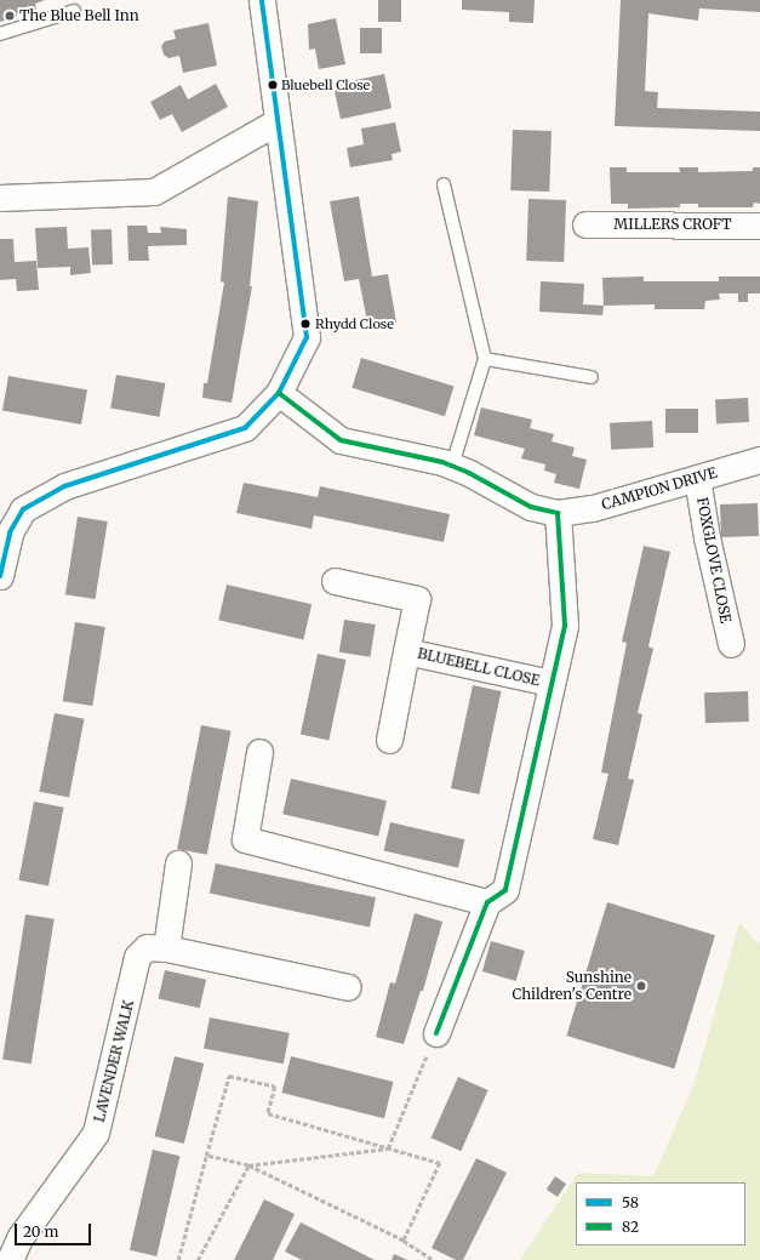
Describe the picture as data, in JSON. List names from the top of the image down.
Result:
{
  "streets": {
    "street": [
      "MILLERS CROFT",
      "CAMPION DRIVE",
      "FOXGLOVE CLOSE",
      "BLUEBELL CLOSE",
      "LAVENDER WALK"
    ]
  },
  "crossings": [
    ["CAMPION DRIVE", "FOXGLOVE CLOSE"],
    ["CAMPION DRIVE", "BLUEBELL CLOSE"]
  ],
  "places": [
    "The Blue Bell Inn",
    "Bluebell Close",
    "Rhydd Close",
    "Sunshine Children's Centre"
  ],
  "lines": ["transit line 58", "transit line 82"],
  "legend": ["58", "82"],
  "scale_bar": "20 m"
}
